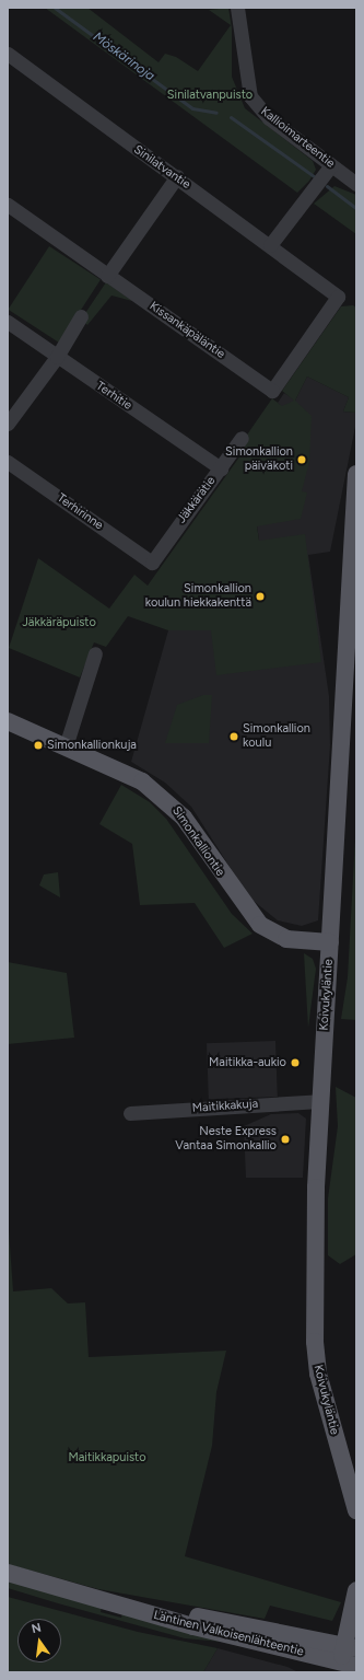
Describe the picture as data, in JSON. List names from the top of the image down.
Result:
{
  "streets": {
    "main road": ["Simonkalliontie", "Koivukyläntie", "Läntinen Valkoisenlähteentie"],
    "street": [
      "Kallioimarteentie",
      "Sinilatvantie",
      "Kissankäpäläntie",
      "Terhitie",
      "Jäkkärätie",
      "Terhirinne",
      "Maitikkakuja"
    ]
  },
  "crossings": [
    ["Sinilatvantie", "Kissankäpäläntie"],
    ["Terhitie", "Jäkkärätie"],
    ["Jäkkärätie", "Terhirinne"],
    ["Simonkalliontie", "Koivukyläntie"],
    ["Koivukyläntie", "Maitikkakuja"]
  ],
  "water": ["Möskärinoja"],
  "parks": ["Sinilatvanpuisto", "Jäkkäräpuisto", "Maitikkapuisto"],
  "places": [
    "Simonkallion päiväkoti",
    "Simonkallion koulun hiekkakenttä",
    "Simonkallion koulu",
    "Simonkallionkuja",
    "Maitikka-aukio",
    "Neste Express Vantaa Simonkallio"
  ],
  "north": "top"
}
